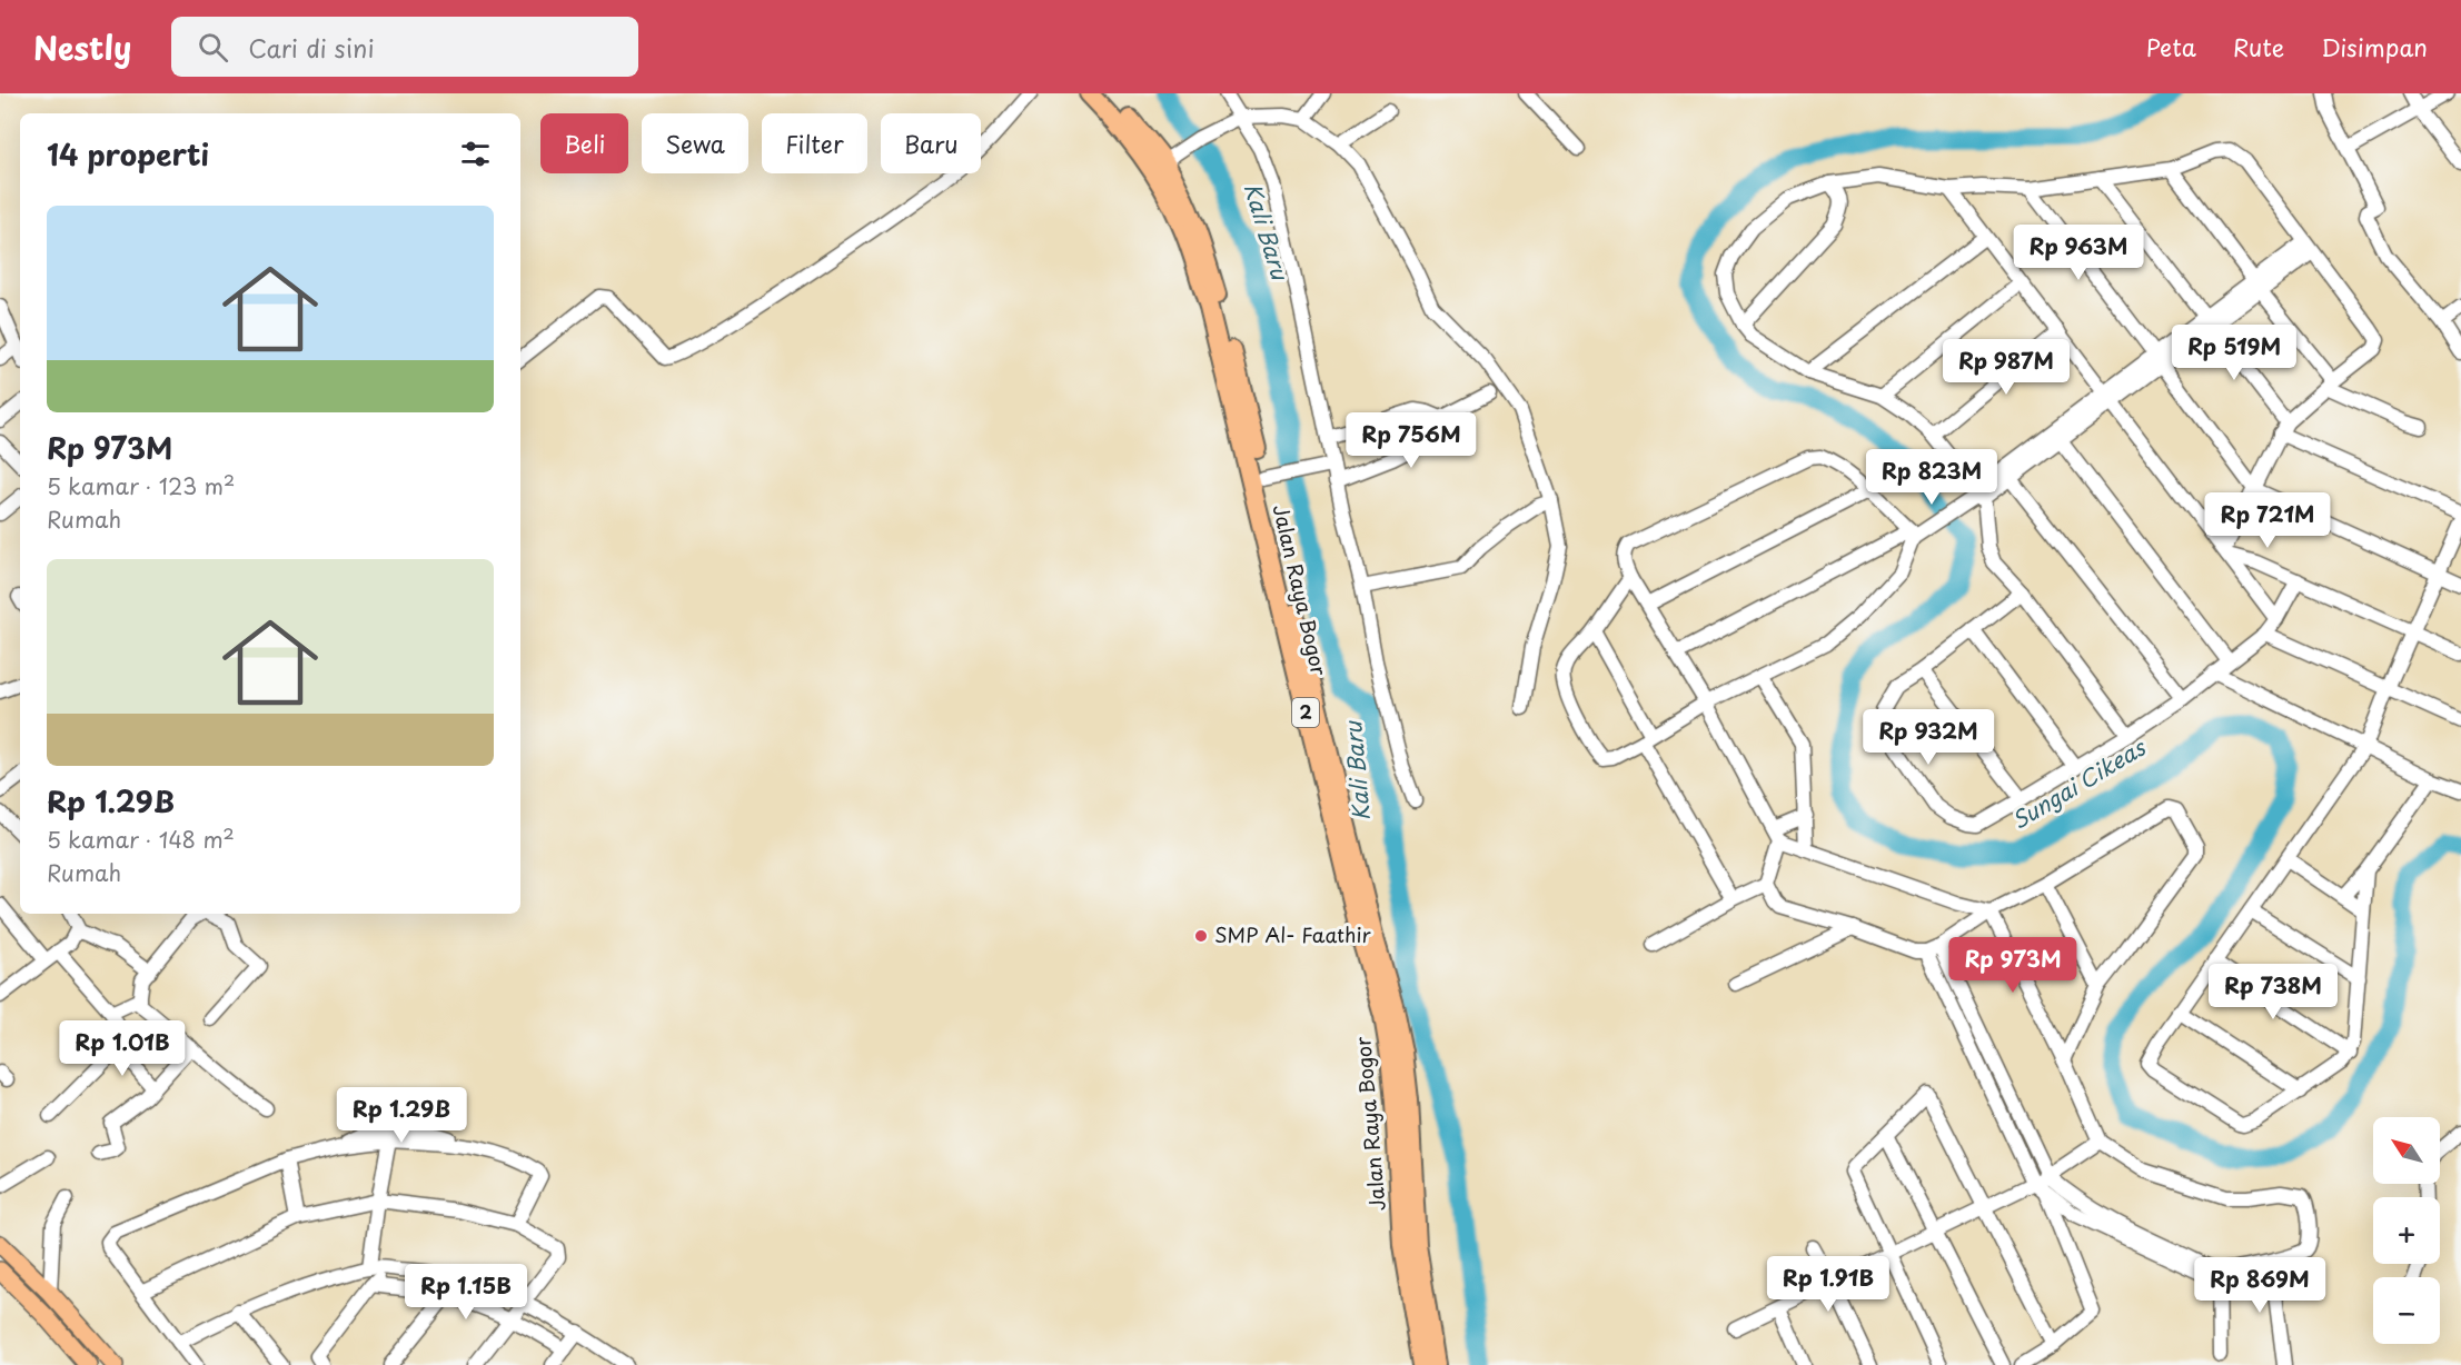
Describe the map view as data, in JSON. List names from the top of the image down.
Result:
{
  "streets": {
    "highway": ["Jalan Raya Bogor", "2"]
  },
  "water": ["Kali Baru", "Sungai Cikeas"],
  "places": ["SMP Al- Faathir"],
  "north": "top left",
  "page": {
    "header": "Nestly",
    "search": "Cari di sini",
    "nav": ["Peta", "Rute", "Disimpan"],
    "chip": [
      "Beli",
      "Sewa",
      "Filter",
      "Baru"
    ],
    "heading": "14 properti",
    "list": [
      {
        "name": "Rp 973M",
        "note": "5 kamar · 123 m² · Rumah"
      },
      {
        "name": "Rp 1.29B",
        "note": "5 kamar · 148 m² · Rumah"
      }
    ],
    "price": [
      "Rp 963M",
      "Rp 519M",
      "Rp 987M",
      "Rp 756M",
      "Rp 823M",
      "Rp 721M",
      "Rp 932M",
      "Rp 973M",
      "Rp 738M",
      "Rp 1.01B",
      "Rp 1.29B",
      "Rp 1.91B",
      "Rp 869M",
      "Rp 1.15B"
    ],
    "map_buttons": ["+", "−"]
  }
}
